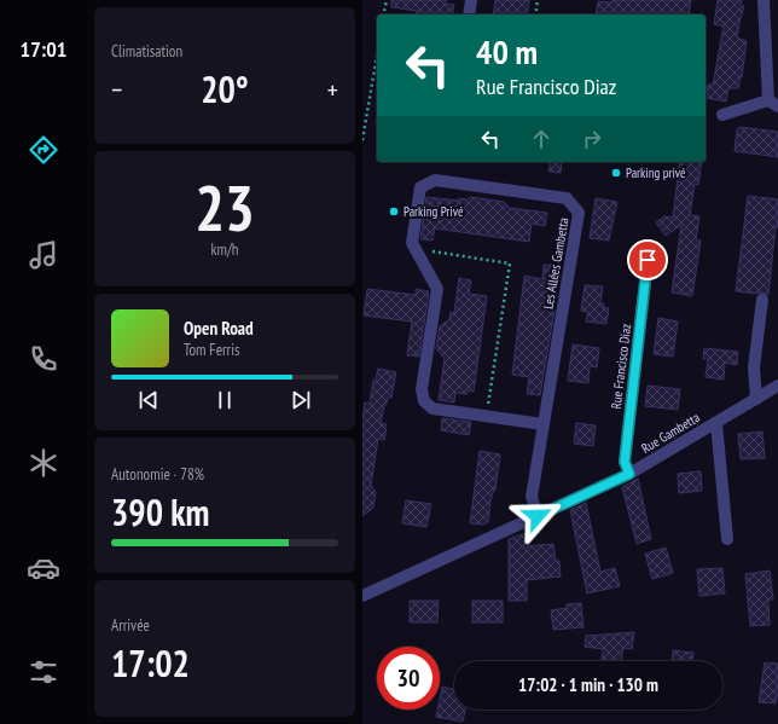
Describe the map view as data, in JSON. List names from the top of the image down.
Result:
{
  "streets": {
    "street": ["Les Allées Gambetta", "Rue Francisco Diaz", "Rue Gambetta"]
  },
  "crossings": [
    ["Les Allées Gambetta", "Rue Gambetta"],
    ["Rue Francisco Diaz", "Rue Gambetta"]
  ],
  "places": ["Parking privé", "Parking Privé"],
  "page": {
    "tabs": "17:01",
    "tile": [
      "Climatisation",
      ["23", "km/h"],
      ["Autonomie · 78%", "390 km"],
      ["Arrivée", "17:02"]
    ],
    "turn": ["40 m", "Rue Francisco Diaz"],
    "heat": ["−", "20°", "+"],
    "song": ["Open Road", "Tom Ferris"],
    "limit": "30",
    "trip": "17:02 · 1 min · 130 m"
  }
}
